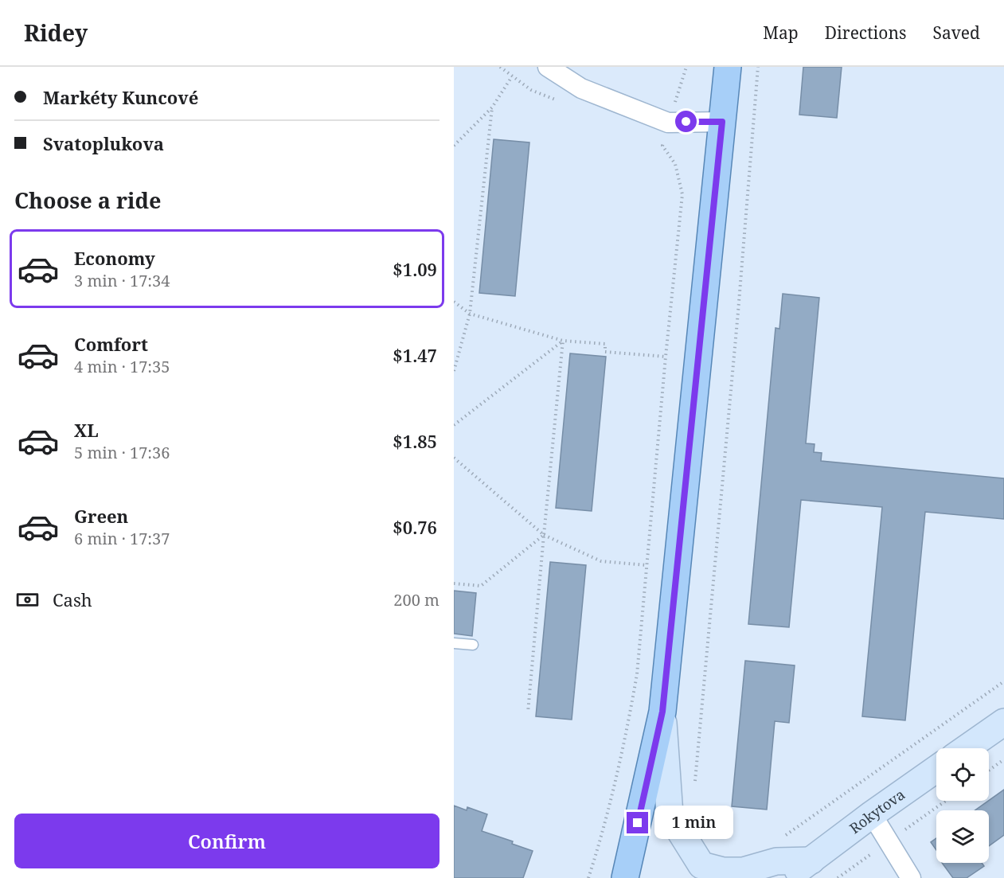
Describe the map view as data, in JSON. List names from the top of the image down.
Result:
{
  "streets": {
    "main road": ["Rokytova"]
  },
  "page": {
    "header": "Ridey",
    "nav": ["Map", "Directions", "Saved"],
    "banner": ["Markéty Kuncové", "Svatoplukova"],
    "heading": "Choose a ride",
    "list": [
      {
        "name": "Economy",
        "note": "3 min · 17:34",
        "value": "$1.09"
      },
      {
        "name": "Comfort",
        "note": "4 min · 17:35",
        "value": "$1.47"
      },
      {
        "name": "XL",
        "note": "5 min · 17:36",
        "value": "$1.85"
      },
      {
        "name": "Green",
        "note": "6 min · 17:37",
        "value": "$0.76"
      }
    ],
    "pay": ["Cash", "200 m"],
    "buttons": "Confirm",
    "bubble": "1 min"
  }
}
